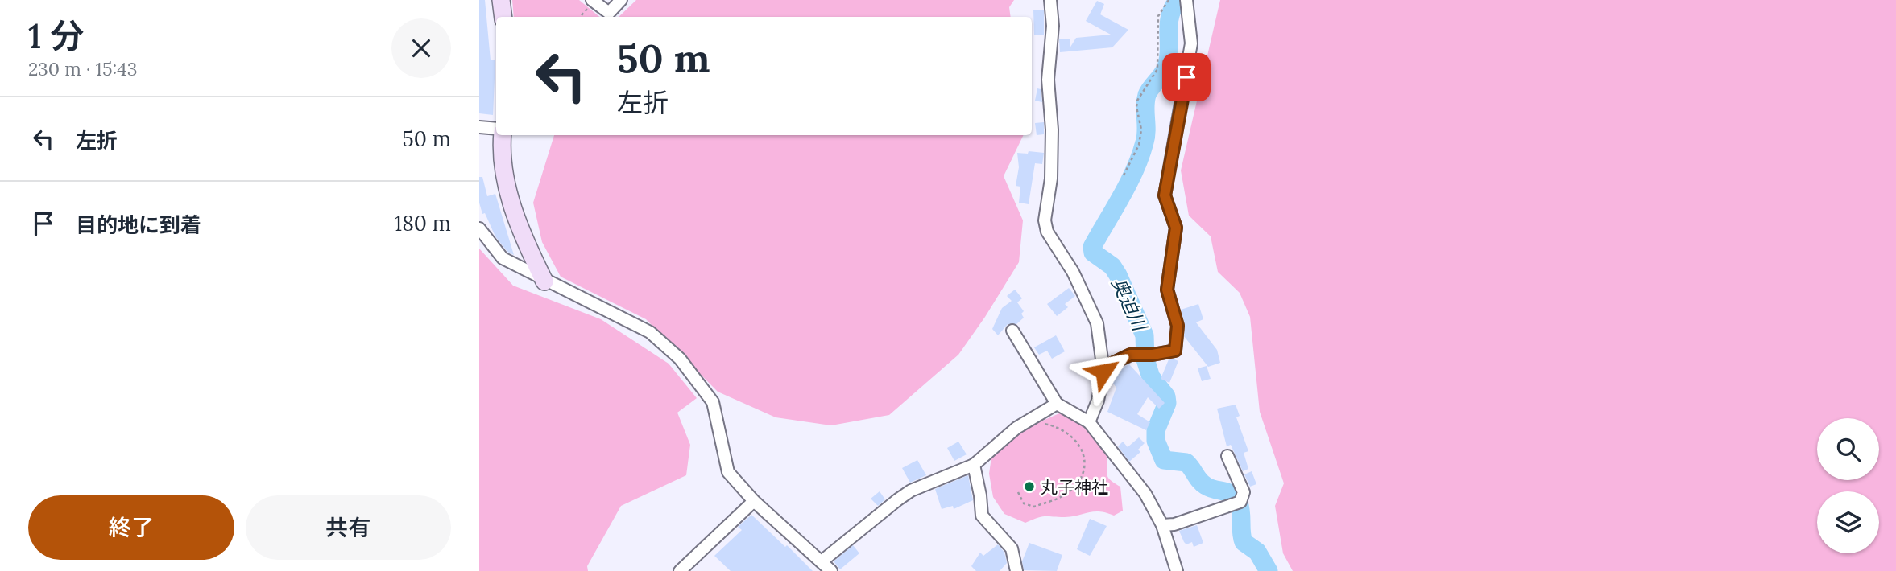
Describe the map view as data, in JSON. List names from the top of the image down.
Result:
{
  "water": ["奥迫川"],
  "places": ["丸子神社"],
  "page": {
    "heading": ["1 分", "230 m · 15:43"],
    "turn": ["50 m", "左折"],
    "list": [
      {
        "name": "左折",
        "value": "50 m"
      },
      {
        "name": "目的地に到着",
        "value": "180 m"
      }
    ],
    "buttons": ["終了", "共有"]
  }
}
